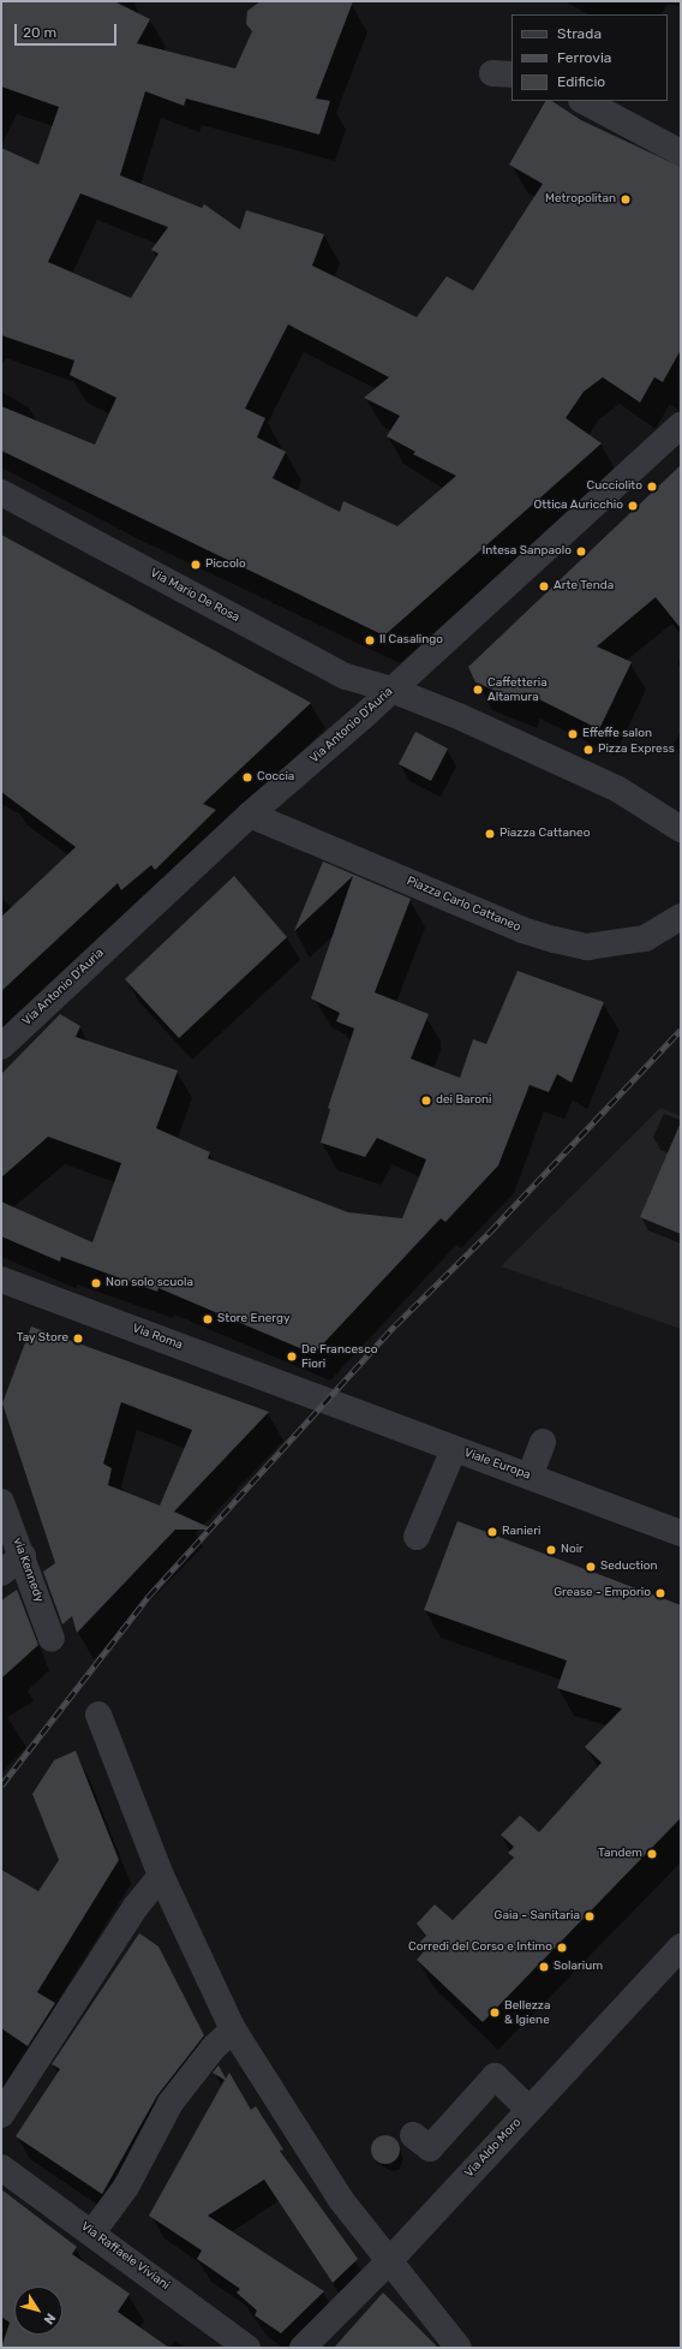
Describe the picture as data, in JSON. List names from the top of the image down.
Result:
{
  "streets": {
    "street": [
      "Via Mario De Rosa",
      "Via Antonio D'Auria",
      "Piazza Carlo Cattaneo",
      "Via Roma",
      "Viale Europa",
      "via Kennedy",
      "Via Aldo Moro",
      "Via Raffaele Viviani"
    ]
  },
  "crossings": [
    ["Via Mario De Rosa", "Via Antonio D'Auria"],
    ["Via Antonio D'Auria", "Piazza Carlo Cattaneo"],
    ["Via Roma", "Viale Europa"]
  ],
  "places": [
    "Metropolitan",
    "Cucciolito",
    "Ottica Auricchio",
    "Intesa Sanpaolo",
    "Piccolo",
    "Arte Tenda",
    "Il Casalingo",
    "Caffetteria Altamura",
    "Effeffe salon",
    "Pizza Express",
    "Coccia",
    "Piazza Cattaneo",
    "dei Baroni",
    "Non solo scuola",
    "Store Energy",
    "Tay Store",
    "De Francesco Fiori",
    "Ranieri",
    "Noir",
    "Seduction",
    "Grease - Emporio",
    "Tandem",
    "Gaia - Sanitaria",
    "Corredi del Corso e Intimo",
    "Solarium",
    "Bellezza & Igiene"
  ],
  "legend": ["Strada", "Ferrovia", "Edificio"],
  "scale_bar": "20 m",
  "north": "bottom right"
}
